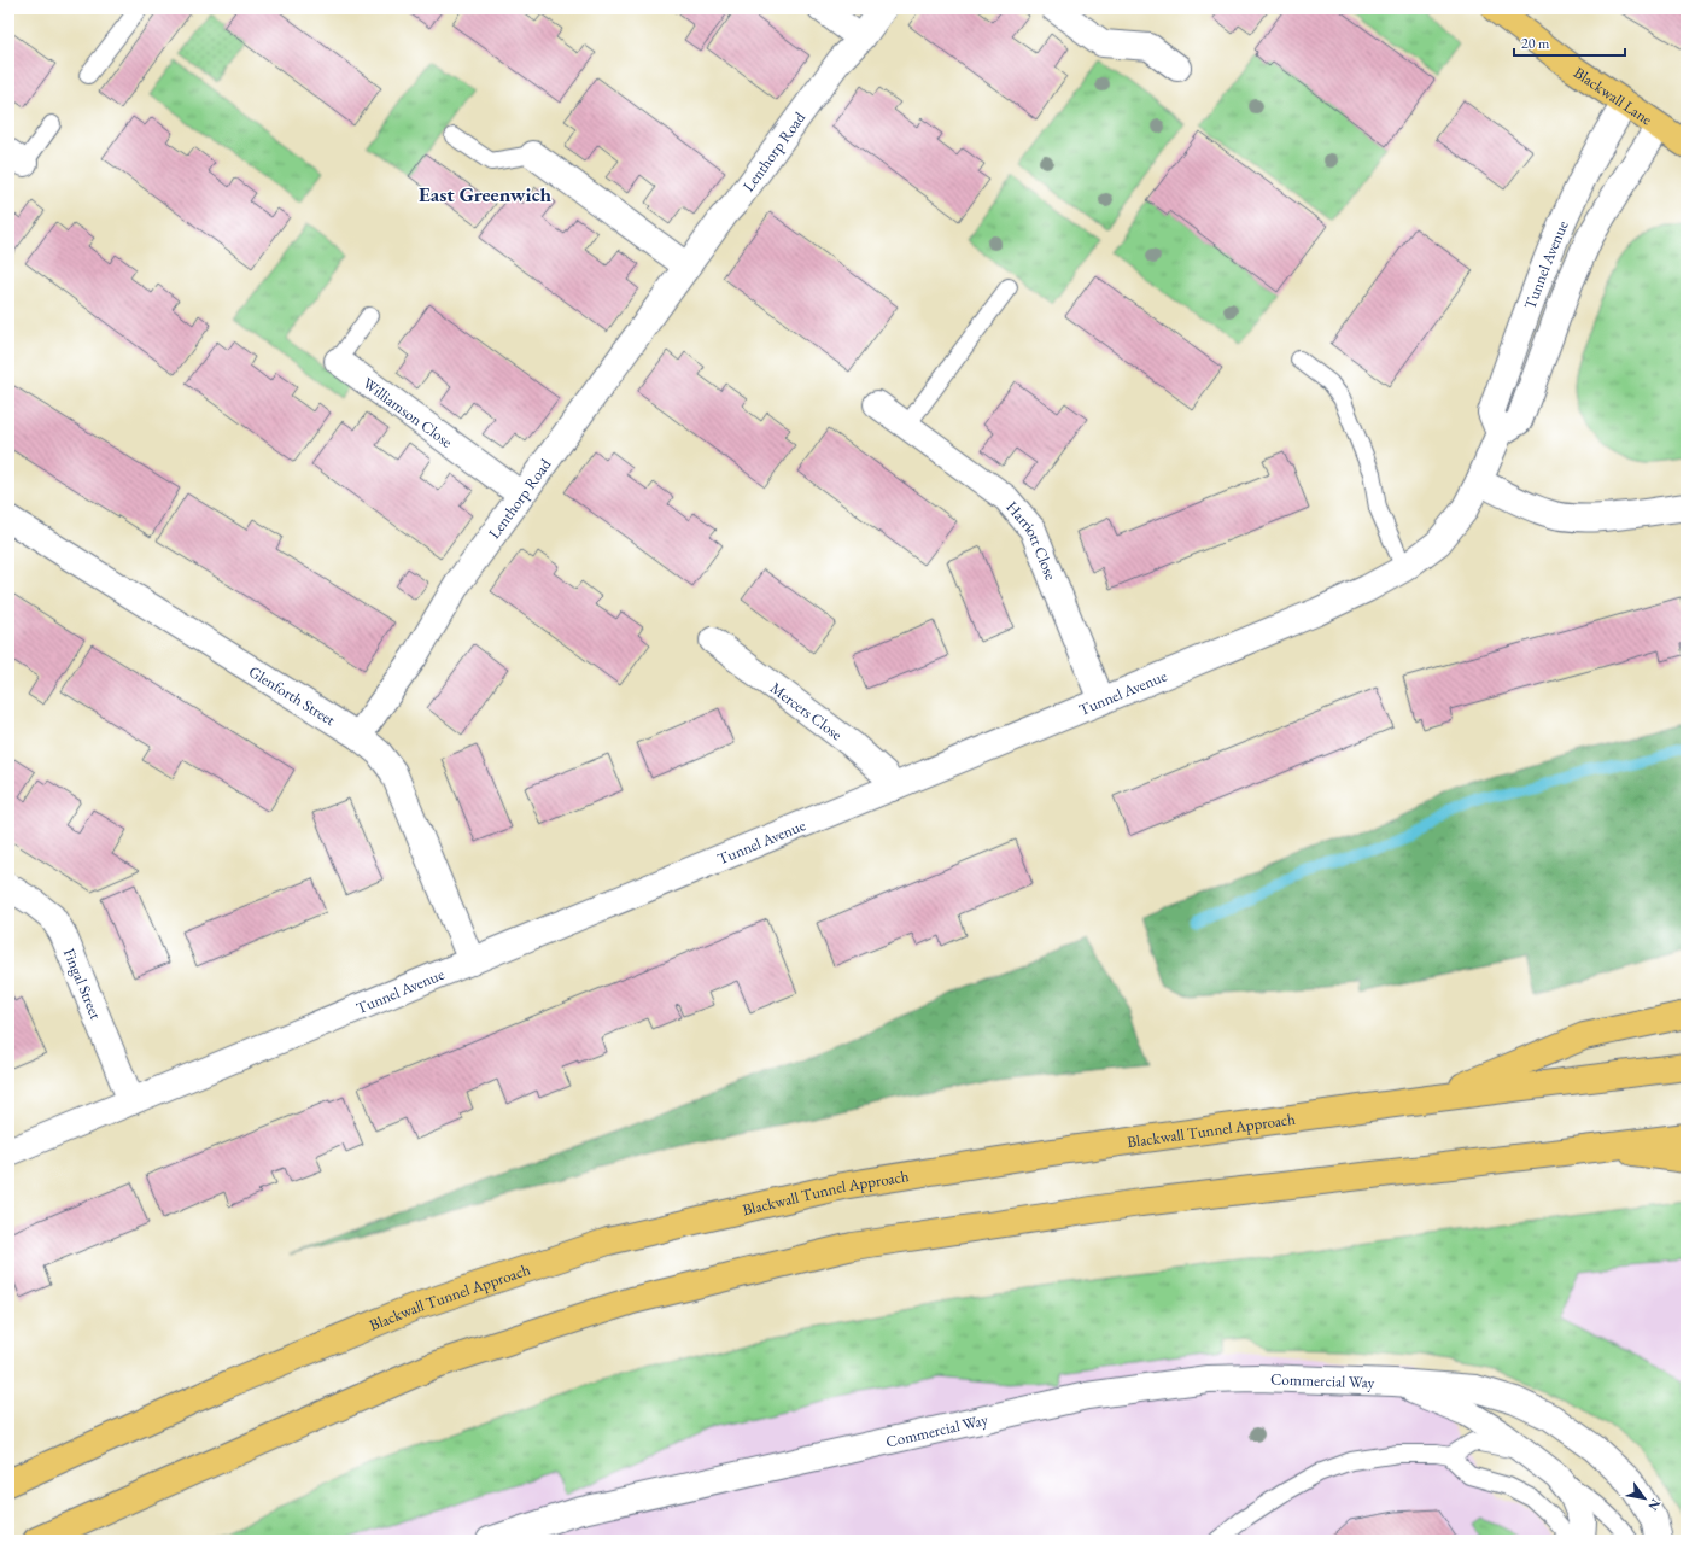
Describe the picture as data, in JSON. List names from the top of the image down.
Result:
{
  "streets": {
    "main road": ["Blackwall Lane", "Blackwall Tunnel Approach"],
    "street": [
      "Lenthorp Road",
      "Tunnel Avenue",
      "Williamson Close",
      "Harriott Close",
      "Glenforth Street",
      "Mercers Close",
      "Fingal Street",
      "Commercial Way"
    ]
  },
  "crossings": [
    ["Blackwall Lane", "Tunnel Avenue"],
    ["Lenthorp Road", "Williamson Close"],
    ["Lenthorp Road", "Glenforth Street"],
    ["Tunnel Avenue", "Harriott Close"],
    ["Tunnel Avenue", "Glenforth Street"],
    ["Tunnel Avenue", "Mercers Close"],
    ["Tunnel Avenue", "Fingal Street"]
  ],
  "districts": ["East Greenwich"],
  "scale_bar": "20 m",
  "north": "bottom right"
}
